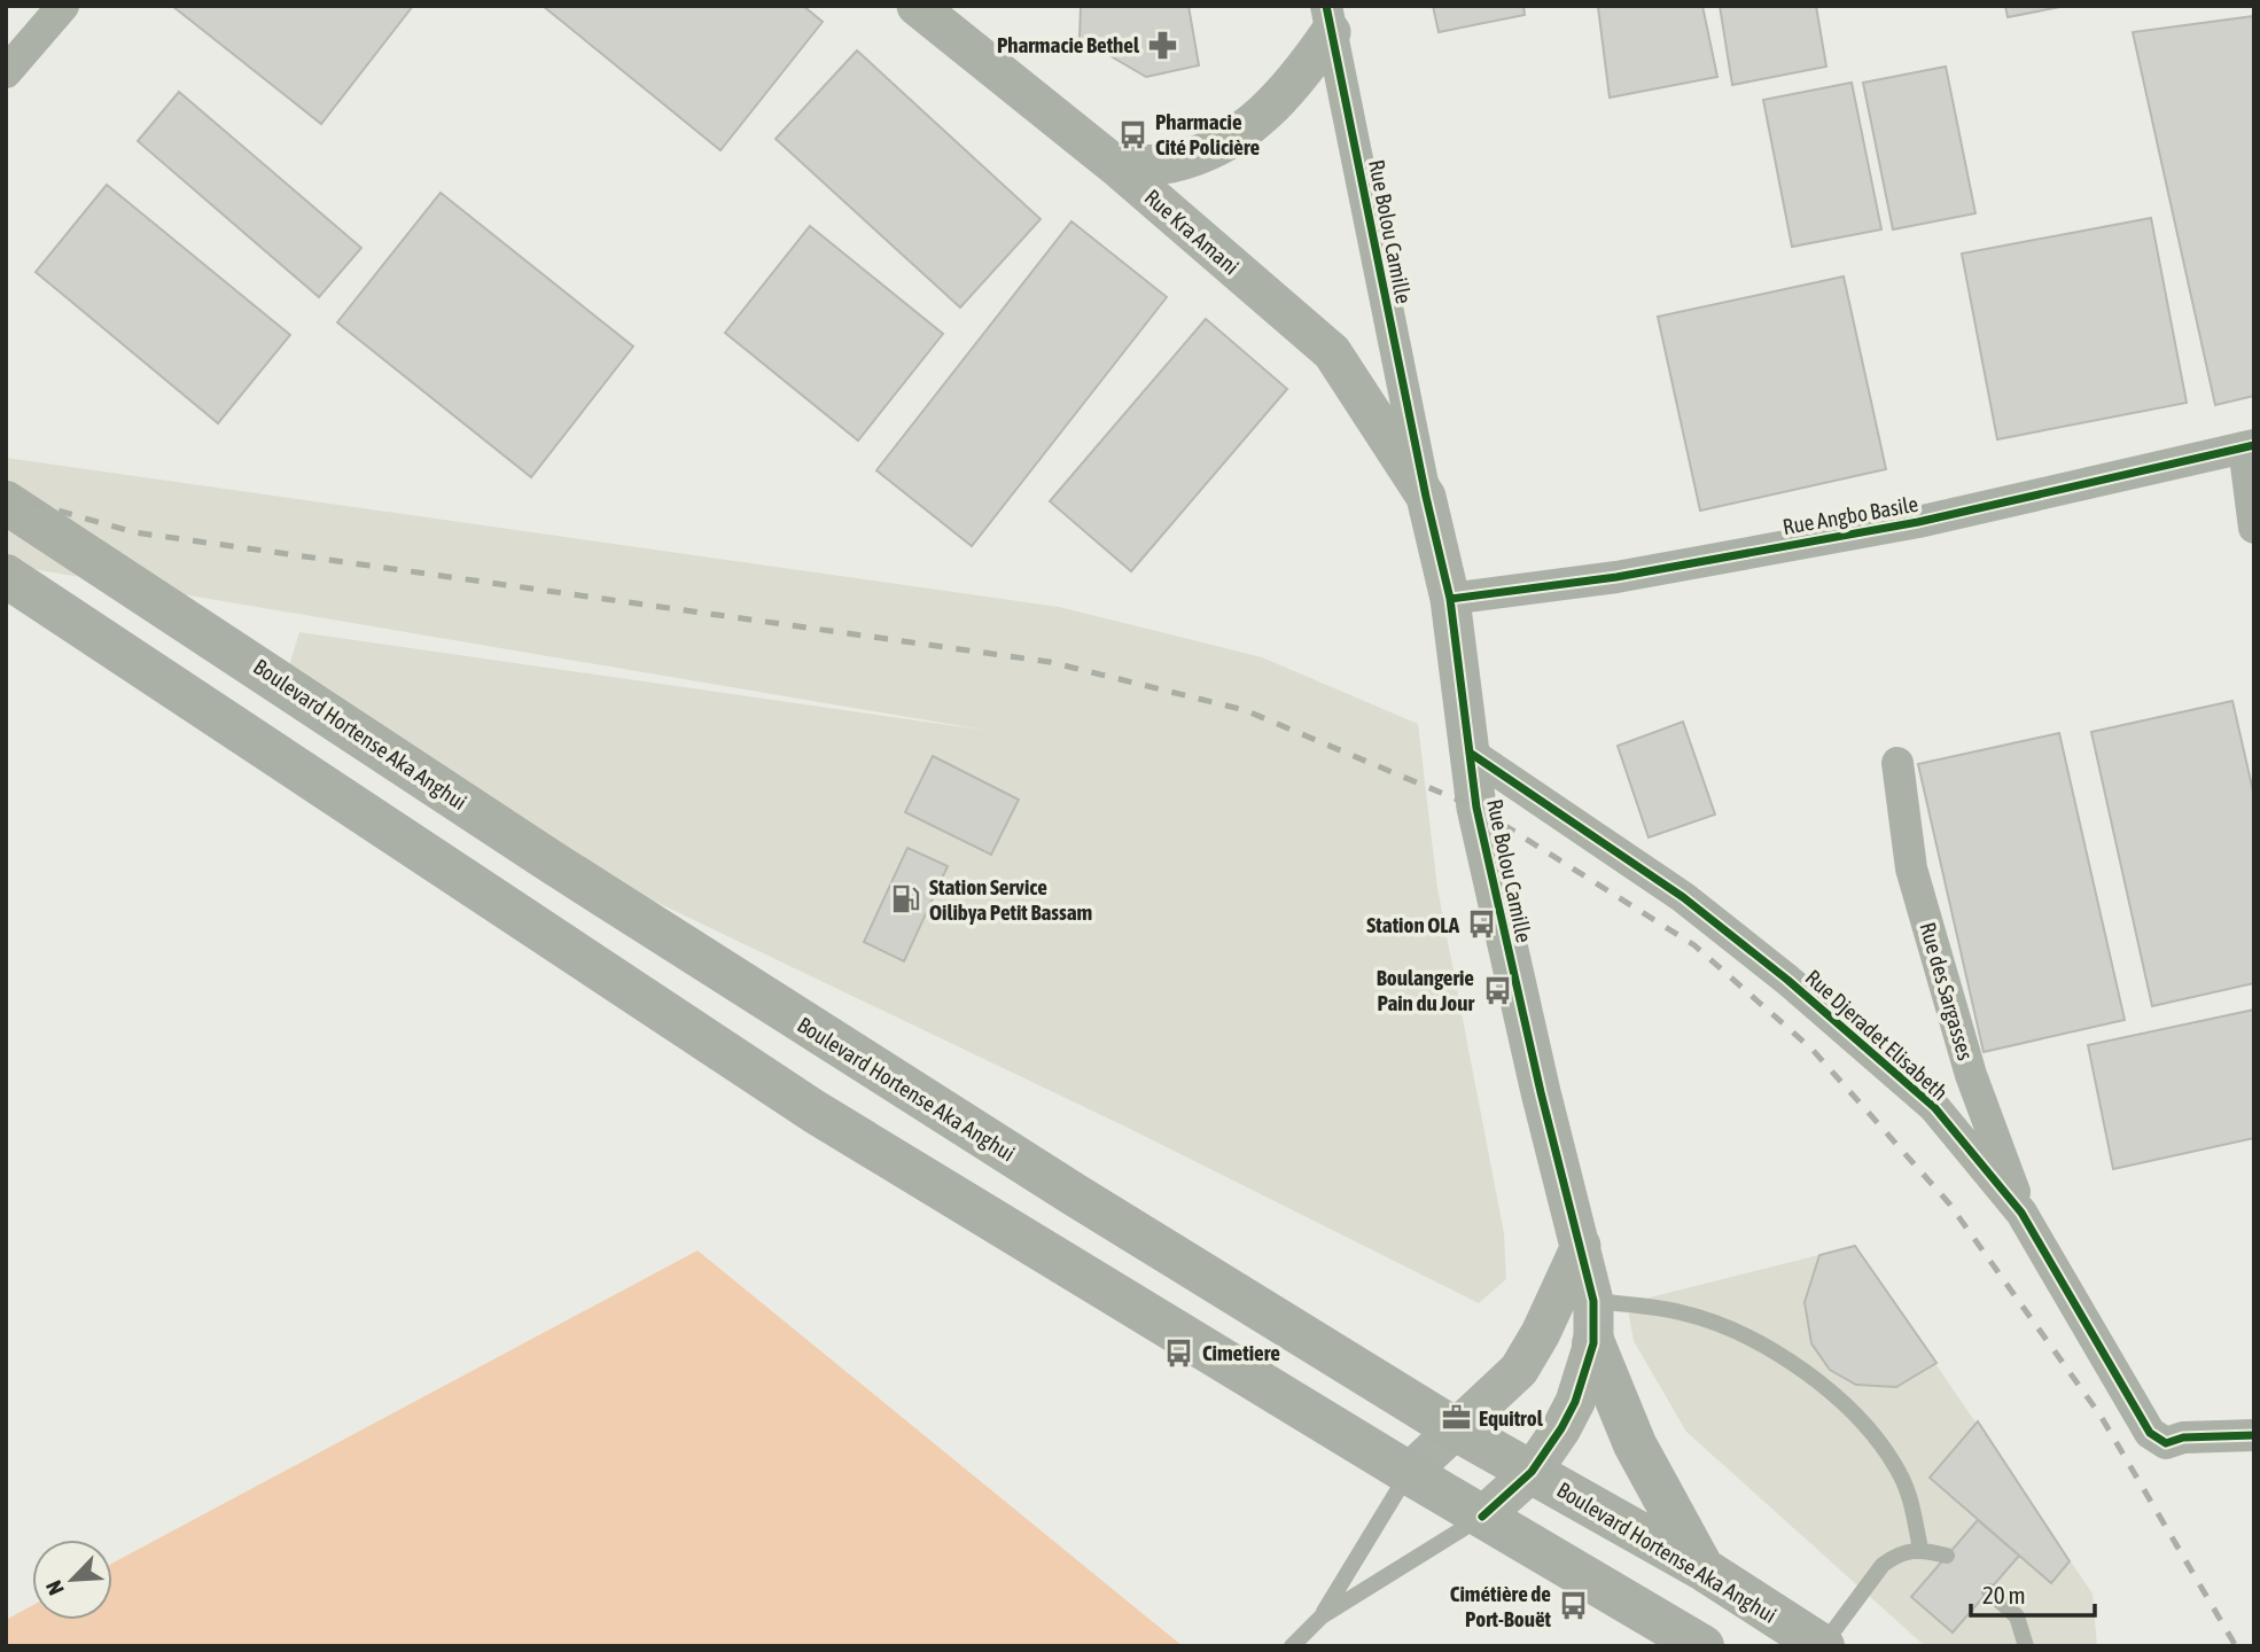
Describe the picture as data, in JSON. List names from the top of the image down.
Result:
{
  "streets": {
    "main road": ["Boulevard Hortense Aka Anghui"],
    "street": [
      "Rue Kra Amani",
      "Rue Bolou Camille",
      "Rue Angbo Basile",
      "Rue des Sargasses",
      "Rue Djeradet Elisabeth"
    ]
  },
  "crossings": [
    ["Rue Kra Amani", "Rue Bolou Camille"],
    ["Rue Bolou Camille", "Rue Angbo Basile"],
    ["Rue Bolou Camille", "Rue Djeradet Elisabeth"],
    ["Rue des Sargasses", "Rue Djeradet Elisabeth"]
  ],
  "places": {
    "pharmacy": ["Pharmacie Bethel"],
    "bus stop": [
      "Pharmacie Cité Policière",
      "Station OLA",
      "Boulangerie Pain du Jour",
      "Cimetiere",
      "Cimétière de Port-Bouët"
    ],
    "fuel station": ["Station Service Oilibya Petit Bassam"],
    "office": ["Equitrol"]
  },
  "scale_bar": "20 m",
  "north": "bottom left"
}
